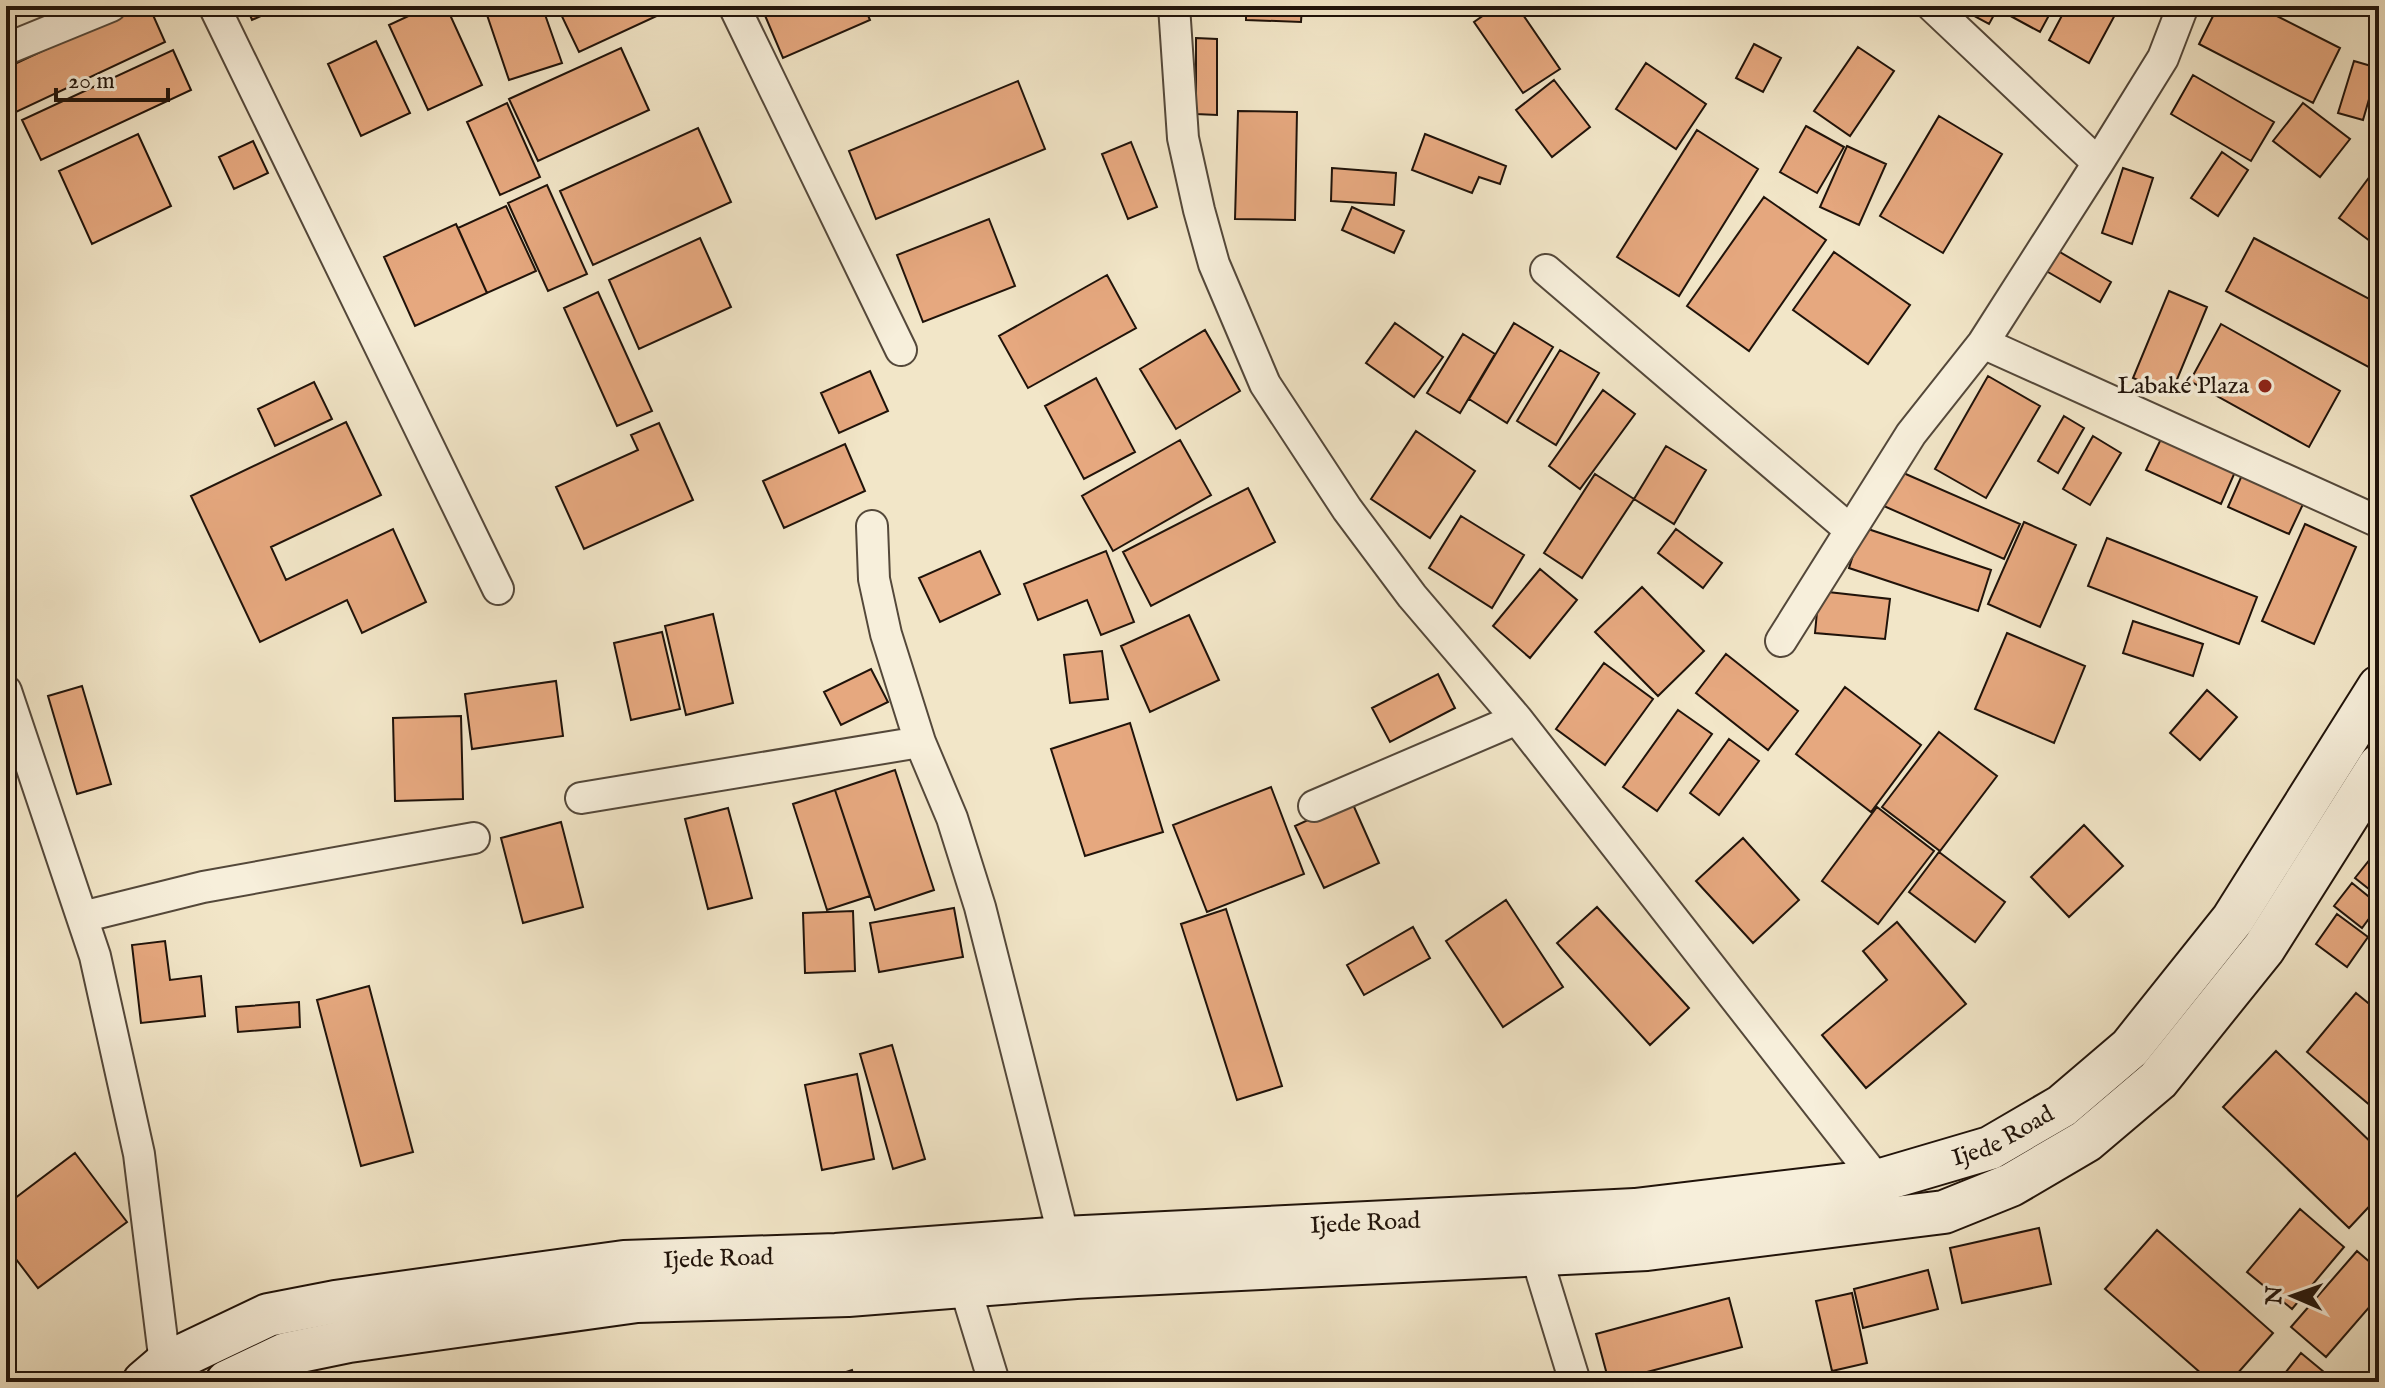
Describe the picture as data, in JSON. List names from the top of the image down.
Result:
{
  "streets": {
    "main road": ["Ijede Road"]
  },
  "places": ["Labaké Plaza"],
  "scale_bar": "20 m",
  "north": "left"
}
